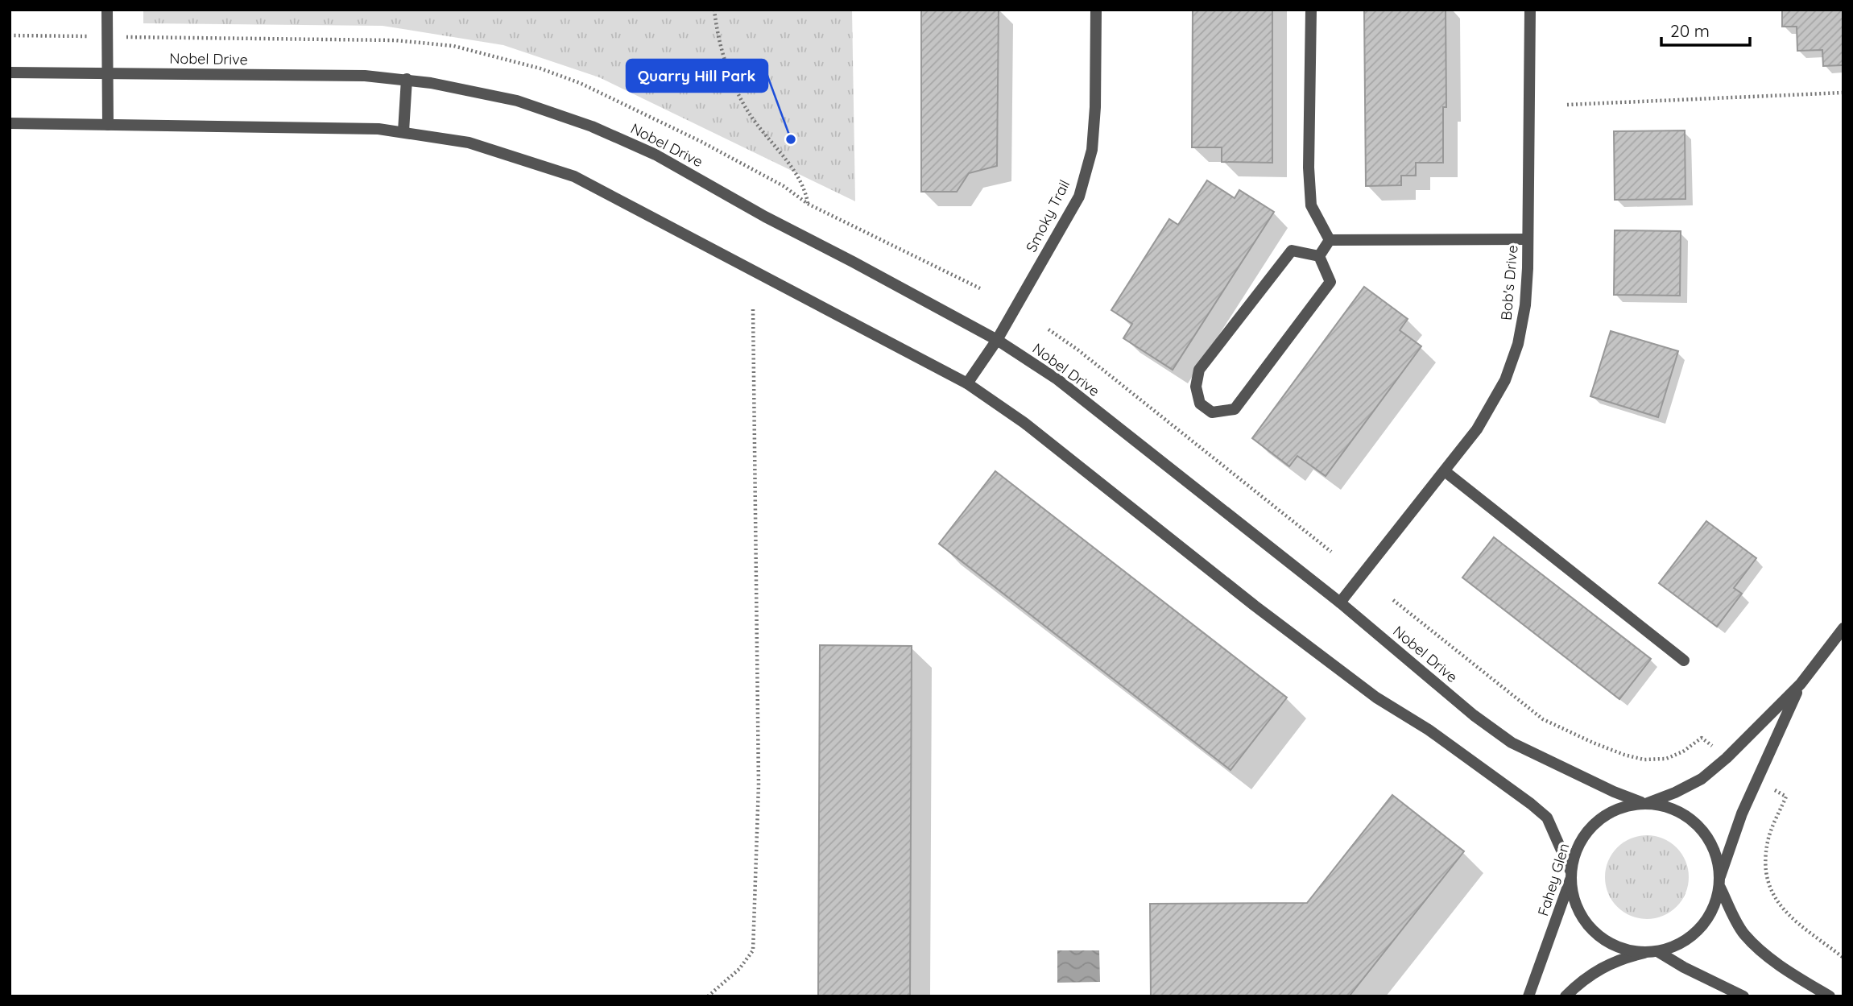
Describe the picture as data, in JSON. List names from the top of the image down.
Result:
{
  "streets": {
    "street": [
      "Nobel Drive",
      "Smoky Trail",
      "Bob's Drive",
      "Fahey Glen"
    ]
  },
  "crossings": [
    ["Nobel Drive", "Smoky Trail"],
    ["Nobel Drive", "Bob's Drive"],
    ["Nobel Drive", "Fahey Glen"]
  ],
  "places": ["Quarry Hill Park"],
  "scale_bar": "20 m"
}
